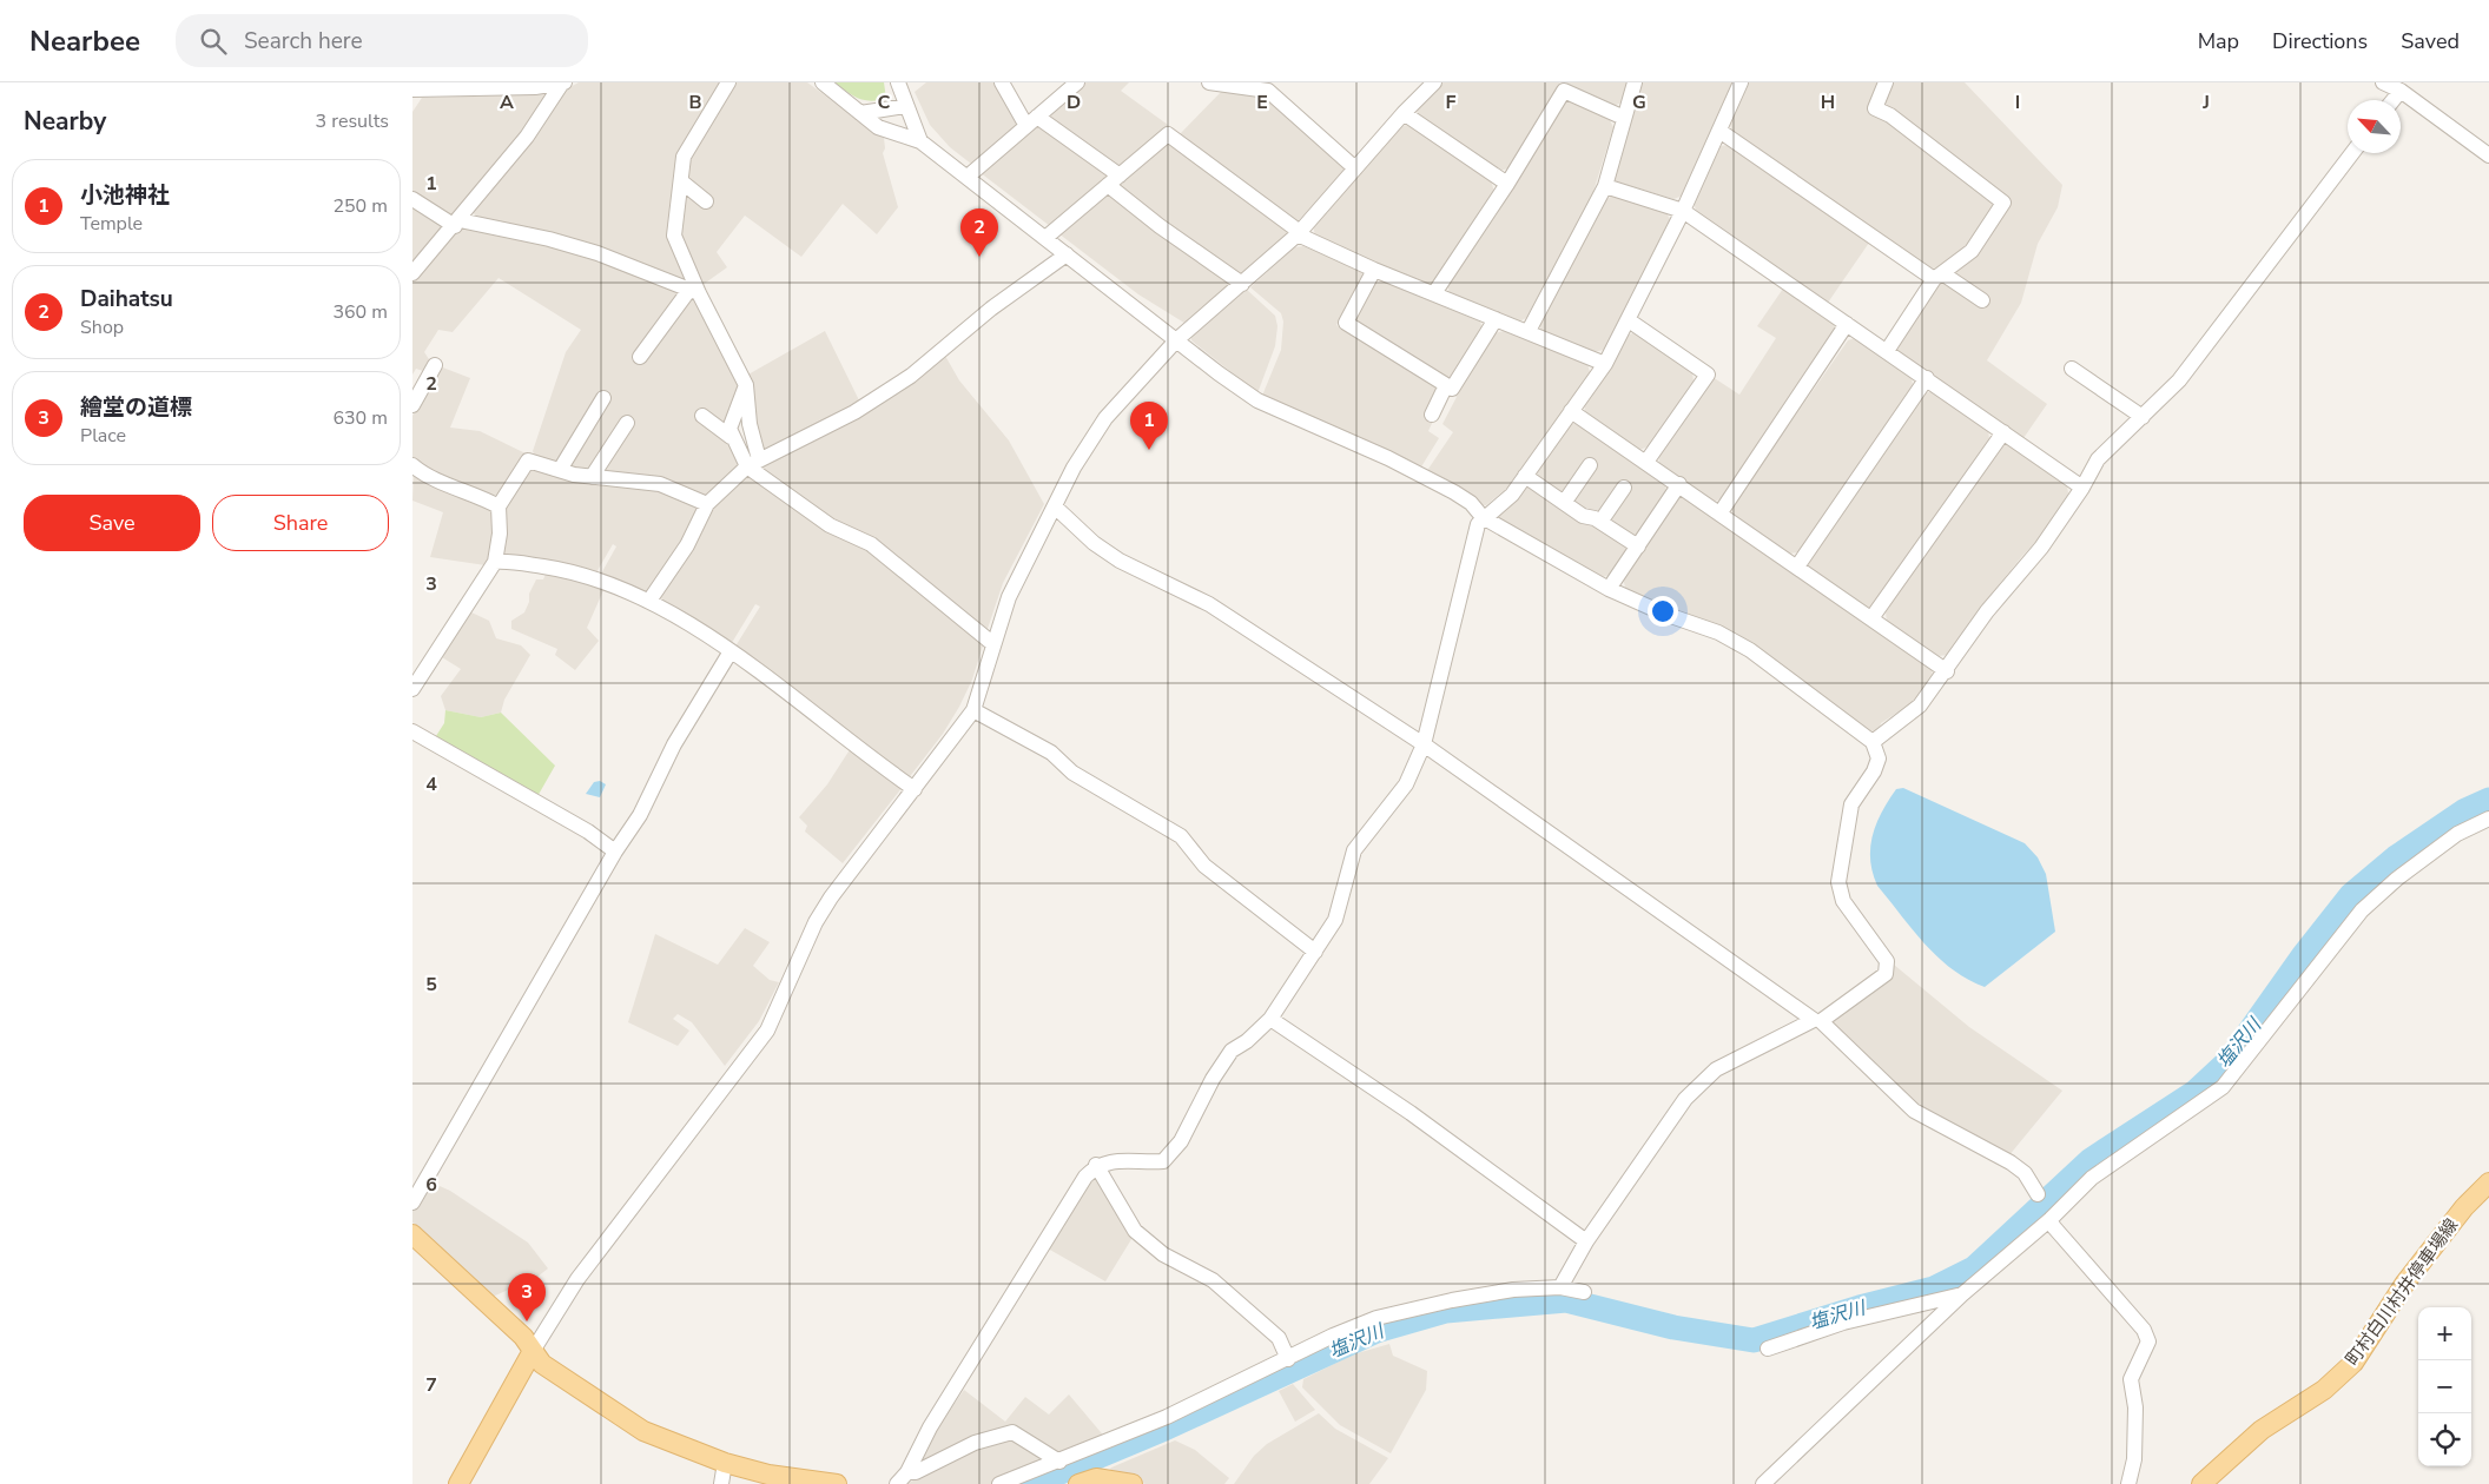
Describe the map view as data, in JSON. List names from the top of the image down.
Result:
{
  "streets": {
    "main road": ["町村白川村井停車場線"]
  },
  "water": ["塩沢川"],
  "north": "top left",
  "page": {
    "header": "Nearbee",
    "search": "Search here",
    "nav": ["Map", "Directions", "Saved"],
    "heading": ["Nearby", "3 results"],
    "list": [
      {
        "mark": "1",
        "name": "小池神社",
        "note": "Temple",
        "value": "250 m"
      },
      {
        "mark": "2",
        "name": "Daihatsu",
        "note": "Shop",
        "value": "360 m"
      },
      {
        "mark": "3",
        "name": "繪堂の道標",
        "note": "Place",
        "value": "630 m"
      }
    ],
    "pins": ["2", "1", "3"],
    "buttons": ["Save", "Share"],
    "map_buttons": ["+", "−"]
  },
  "grid": {
    "columns": [
      "A",
      "B",
      "C",
      "D",
      "E",
      "F",
      "G",
      "H",
      "I",
      "J"
    ],
    "rows": [
      "1",
      "2",
      "3",
      "4",
      "5",
      "6",
      "7"
    ]
  }
}
